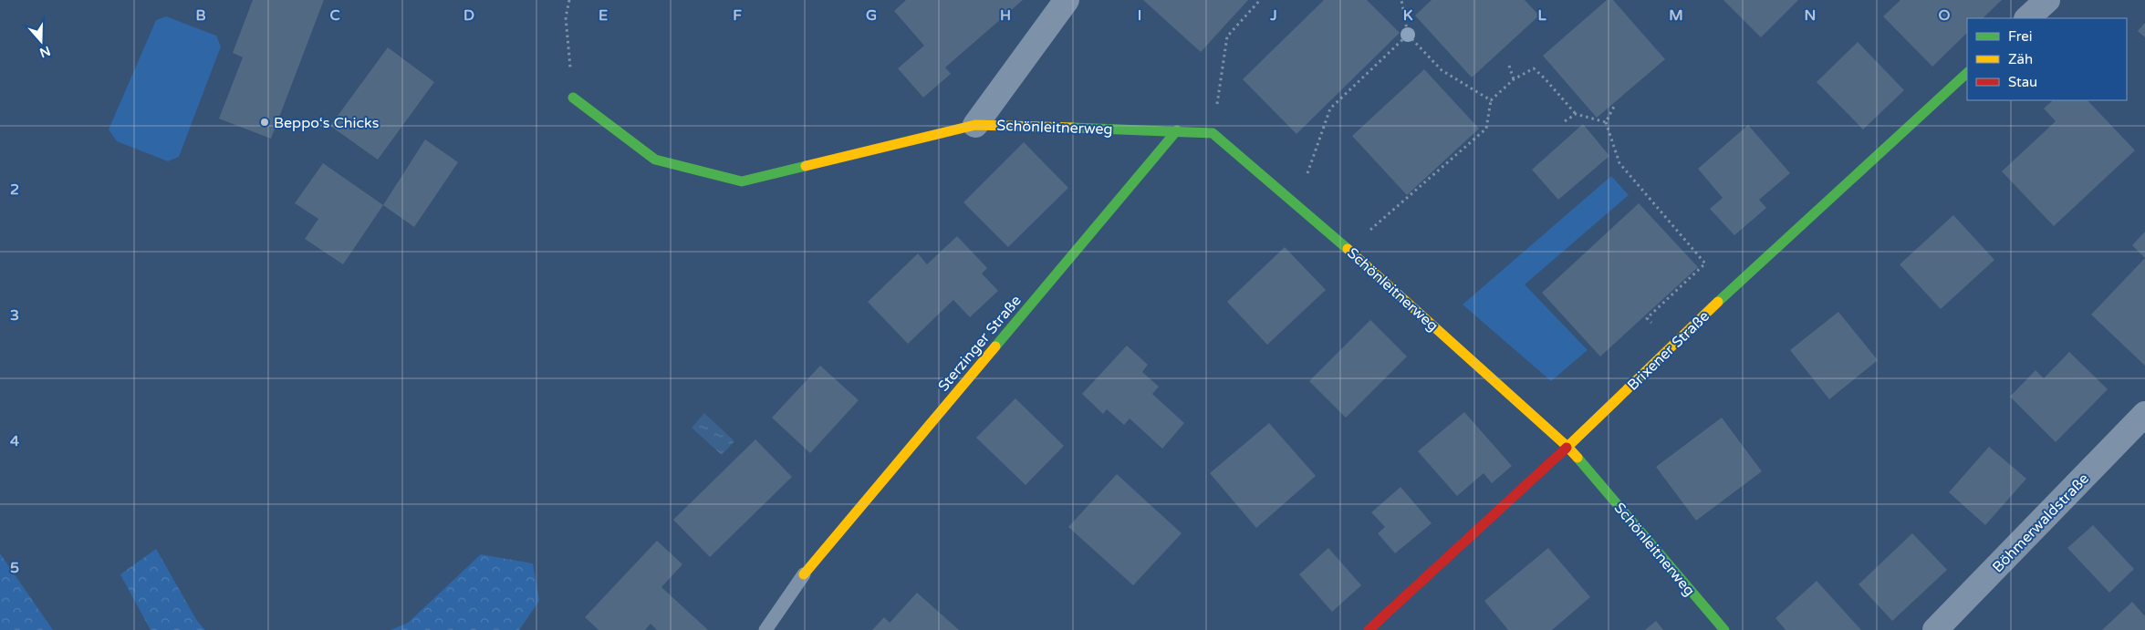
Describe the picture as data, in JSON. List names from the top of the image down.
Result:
{
  "streets": {
    "street": [
      "Schönleitnerweg",
      "Sterzinger Straße",
      "Brixener Straße",
      "Böhmerwaldstraße"
    ]
  },
  "crossings": [
    ["Schönleitnerweg", "Sterzinger Straße"],
    ["Schönleitnerweg", "Brixener Straße"]
  ],
  "places": ["Beppo‘s Chicks"],
  "legend": ["Frei", "Zäh", "Stau"],
  "north": "bottom",
  "grid": {
    "columns": [
      "B",
      "C",
      "D",
      "E",
      "F",
      "G",
      "H",
      "I",
      "J",
      "K",
      "L",
      "M",
      "N",
      "O"
    ],
    "rows": [
      "2",
      "3",
      "4",
      "5"
    ]
  }
}
